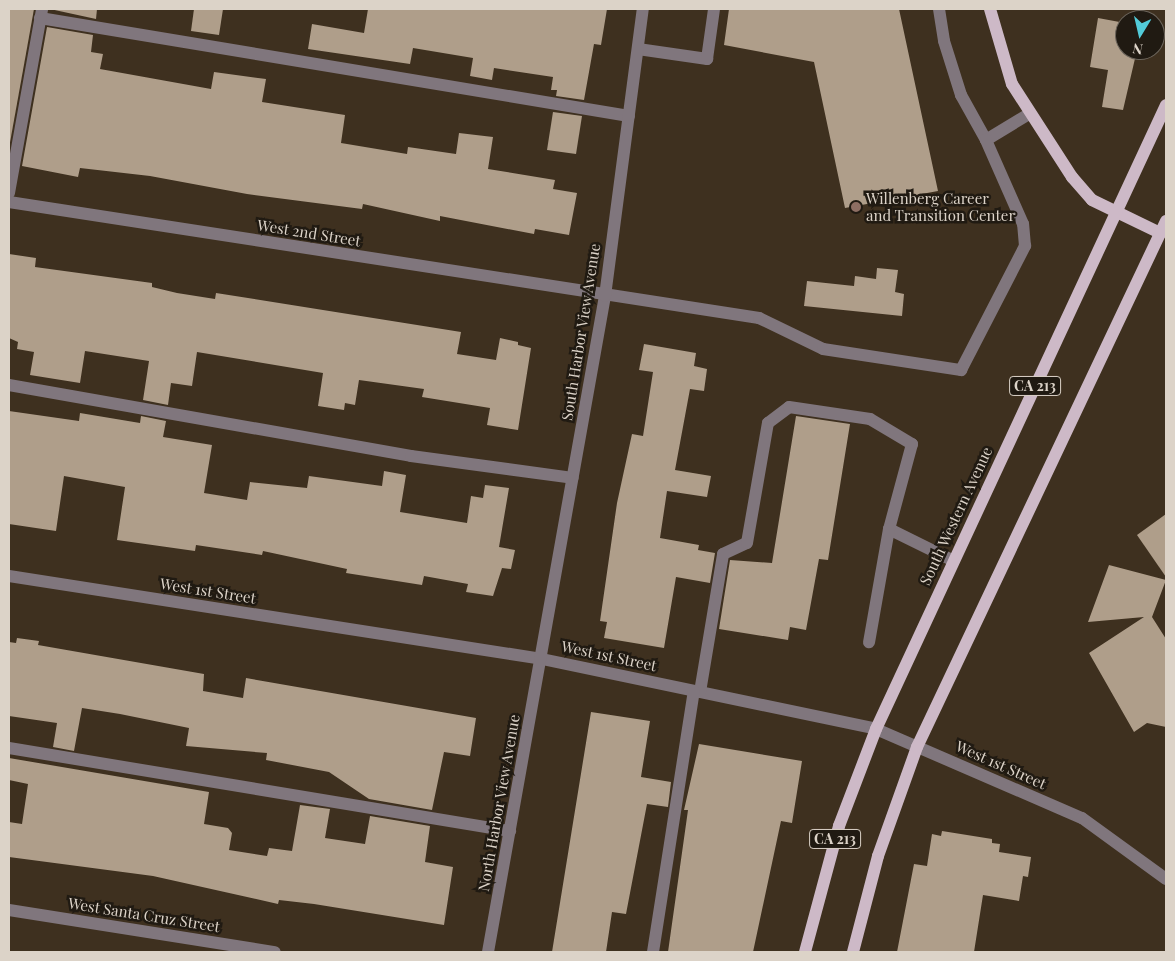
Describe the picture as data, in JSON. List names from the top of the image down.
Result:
{
  "streets": {
    "main road": ["CA 213", "South Western Avenue"],
    "street": [
      "West 2nd Street",
      "South Harbor View Avenue",
      "West 1st Street",
      "North Harbor View Avenue",
      "West Santa Cruz Street"
    ]
  },
  "crossings": [
    ["West 2nd Street", "South Harbor View Avenue"],
    ["South Harbor View Avenue", "West 1st Street"],
    ["South Harbor View Avenue", "North Harbor View Avenue"],
    ["CA 213", "West 1st Street"],
    ["South Western Avenue", "West 1st Street"],
    ["West 1st Street", "North Harbor View Avenue"]
  ],
  "places": ["Willenberg Career and Transition Center"],
  "north": "bottom"
}
